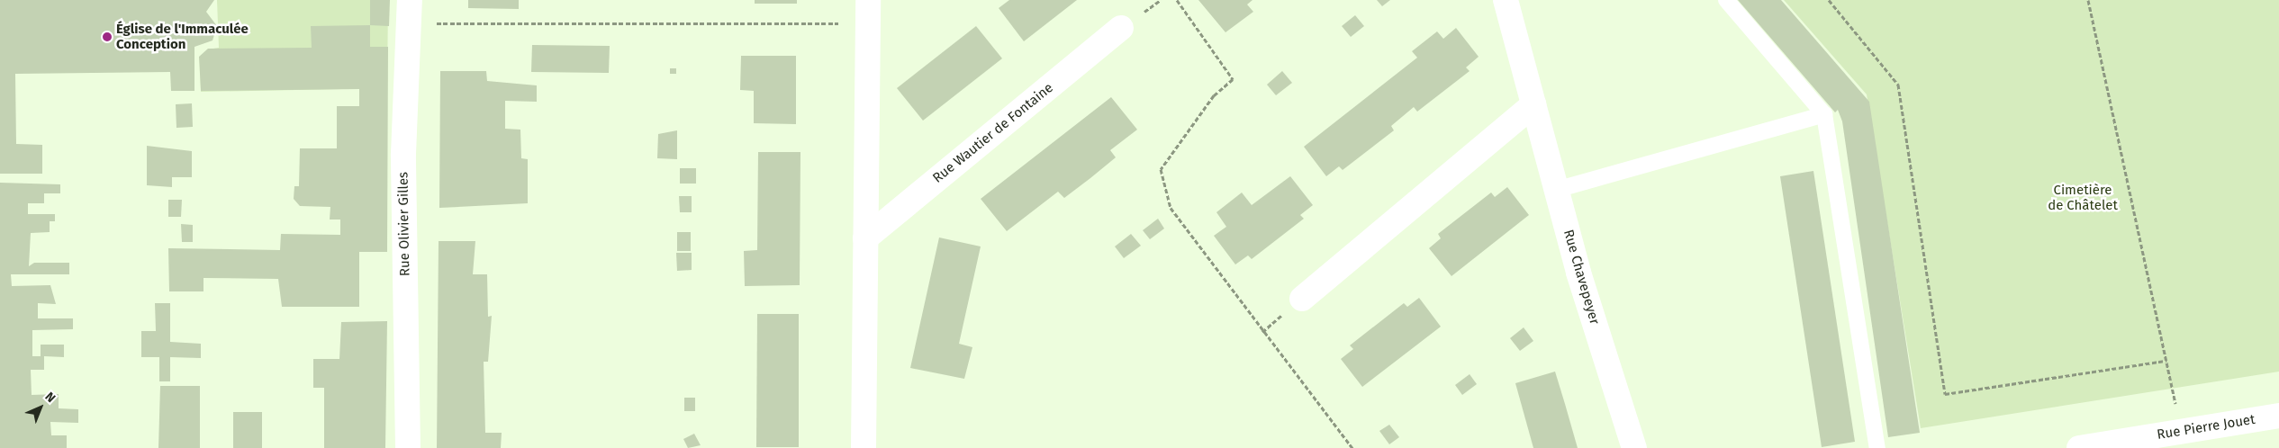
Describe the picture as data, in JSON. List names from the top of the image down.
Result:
{
  "streets": {
    "street": [
      "Rue Wautier de Fontaine",
      "Rue Olivier Gilles",
      "Rue Chavepeyer",
      "Rue Pierre Jouet"
    ]
  },
  "parks": ["Cimetière de Châtelet"],
  "places": ["Église de l'Immaculée Conception"],
  "north": "top right"
}
